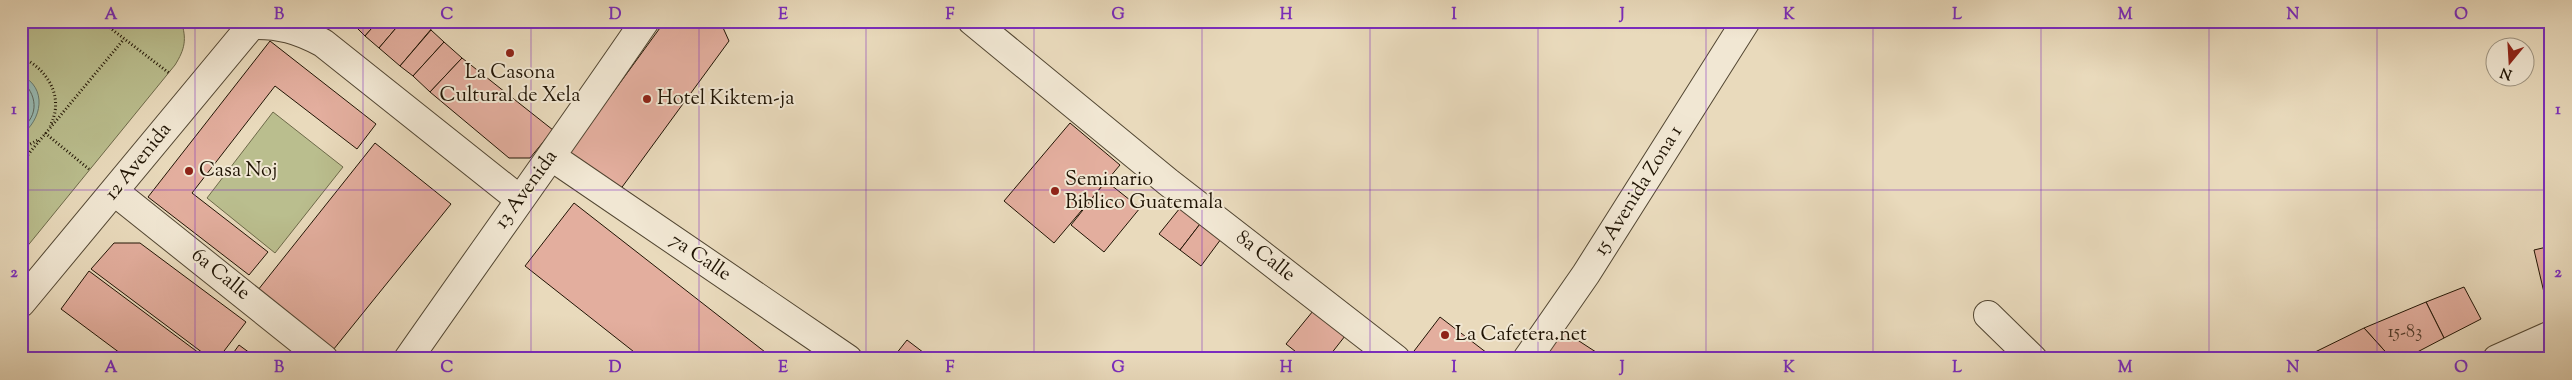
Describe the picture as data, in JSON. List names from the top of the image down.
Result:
{
  "streets": {
    "street": [
      "12 Avenida",
      "13 Avenida",
      "15 Avenida Zona 1",
      "8a Calle",
      "7a Calle",
      "6a Calle"
    ]
  },
  "crossings": [
    ["12 Avenida", "6a Calle"],
    ["13 Avenida", "7a Calle"]
  ],
  "places": [
    "La Casona Cultural de Xela",
    "Hotel Kiktem-ja",
    "Casa Noj",
    "Seminario Biblico Guatemala",
    "La Cafetera.net"
  ],
  "house_numbers": ["15-83"],
  "north": "bottom",
  "grid": {
    "columns": [
      "A",
      "B",
      "C",
      "D",
      "E",
      "F",
      "G",
      "H",
      "I",
      "J",
      "K",
      "L",
      "M",
      "N",
      "O"
    ],
    "rows": ["1", "2"]
  }
}
